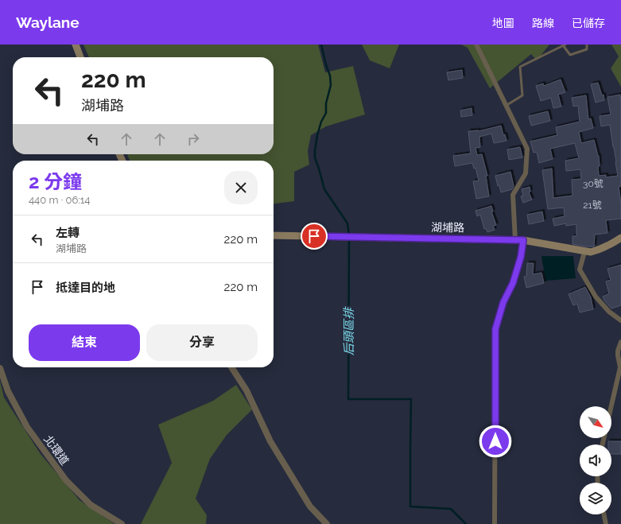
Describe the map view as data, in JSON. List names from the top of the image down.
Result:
{
  "streets": {
    "main road": ["湖埔路"],
    "street": ["北環道"]
  },
  "water": ["后頭區排"],
  "house_numbers": ["30號", "21號"],
  "north": "bottom right",
  "page": {
    "header": "Waylane",
    "nav": ["地圖", "路線", "已儲存"],
    "turn": ["220 m", "湖埔路"],
    "heading": ["2 分鐘", "440 m · 06:14"],
    "list": [
      {
        "name": "左轉",
        "note": "湖埔路",
        "value": "220 m"
      },
      {
        "name": "抵達目的地",
        "value": "220 m"
      }
    ],
    "buttons": ["結束", "分享"]
  }
}
